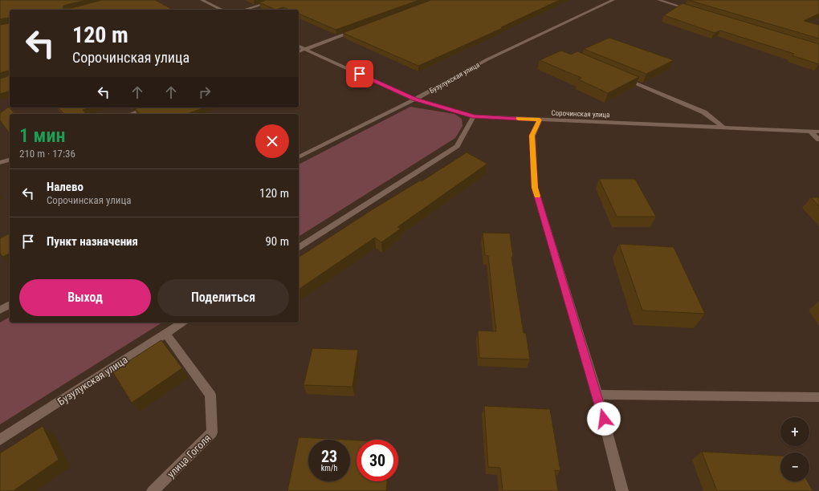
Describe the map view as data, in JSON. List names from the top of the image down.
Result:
{
  "streets": {
    "street": ["Бузулукская улица", "Сорочинская улица", "улица Гоголя"]
  },
  "crossings": [
    ["Бузулукская улица", "Сорочинская улица"],
    ["Бузулукская улица", "улица Гоголя"]
  ],
  "page": {
    "turn": ["120 m", "Сорочинская улица"],
    "heading": ["1 мин", "210 m · 17:36"],
    "list": [
      {
        "name": "Налево",
        "note": "Сорочинская улица",
        "value": "120 m"
      },
      {
        "name": "Пункт назначения",
        "value": "90 m"
      }
    ],
    "buttons": ["Выход", "Поделиться"],
    "map_buttons": ["+", "−"],
    "speed": "23 km/h",
    "limit": "30"
  }
}
